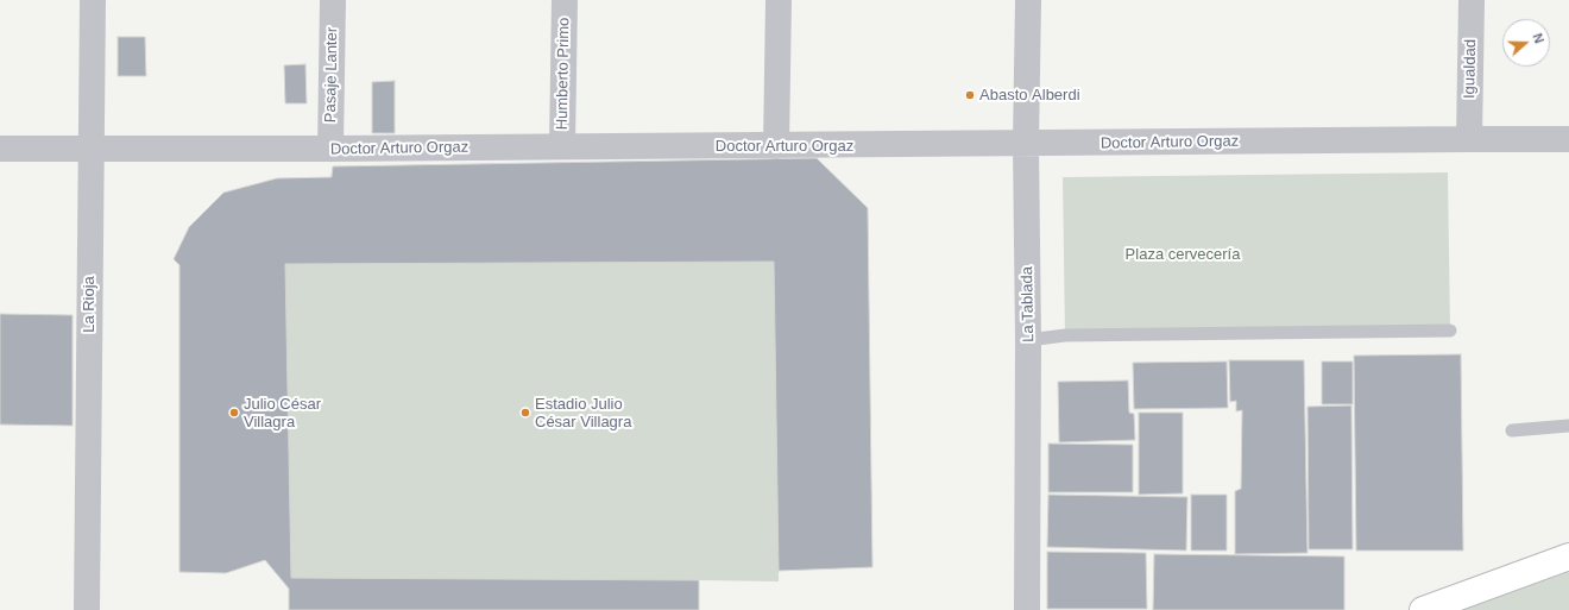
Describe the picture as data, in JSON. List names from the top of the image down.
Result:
{
  "streets": {
    "street": [
      "Igualdad",
      "Humberto Primo",
      "Pasaje Lanter",
      "Doctor Arturo Orgaz",
      "La Rioja",
      "La Tablada"
    ]
  },
  "crossings": [
    ["Igualdad", "Doctor Arturo Orgaz"],
    ["Humberto Primo", "Doctor Arturo Orgaz"],
    ["Pasaje Lanter", "Doctor Arturo Orgaz"],
    ["Doctor Arturo Orgaz", "La Rioja"],
    ["Doctor Arturo Orgaz", "La Tablada"]
  ],
  "parks": ["Plaza cervecería"],
  "places": ["Abasto Alberdi", "Julio César Villagra", "Estadio Julio César Villagra"],
  "north": "right"
}
